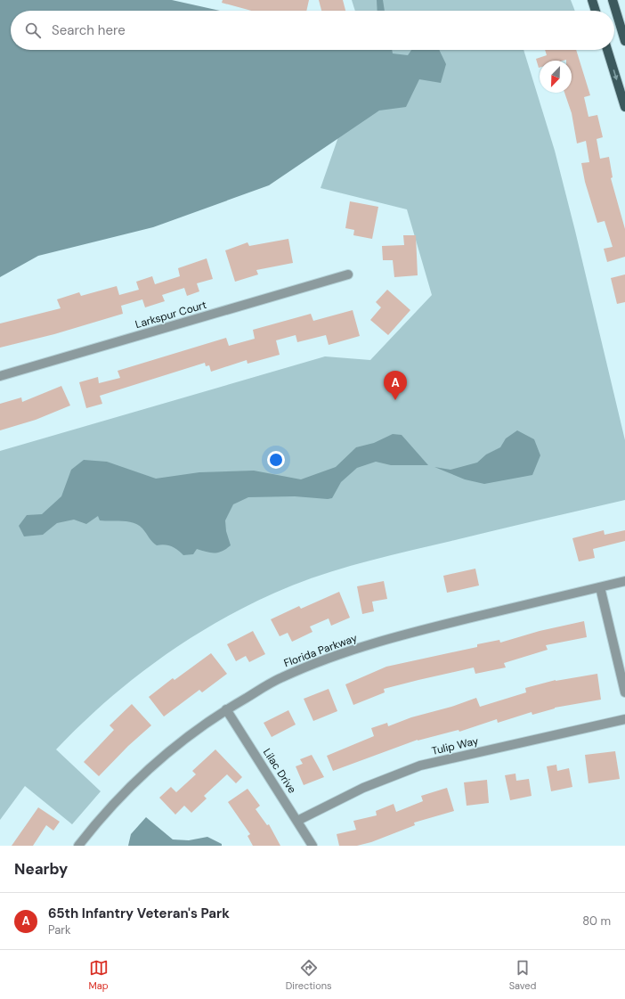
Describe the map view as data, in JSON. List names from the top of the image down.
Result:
{
  "streets": {
    "street": [
      "Larkspur Court",
      "Florida Parkway",
      "Tulip Way",
      "Lilac Drive"
    ]
  },
  "crossings": [
    ["Florida Parkway", "Lilac Drive"],
    ["Tulip Way", "Lilac Drive"]
  ],
  "north": "bottom left",
  "page": {
    "search": "Search here",
    "pins": "A",
    "heading": "Nearby",
    "list": [
      {
        "mark": "A",
        "name": "65th Infantry Veteran's Park",
        "note": "Park",
        "value": "80 m"
      }
    ],
    "nav": ["Map", "Directions", "Saved"]
  }
}
